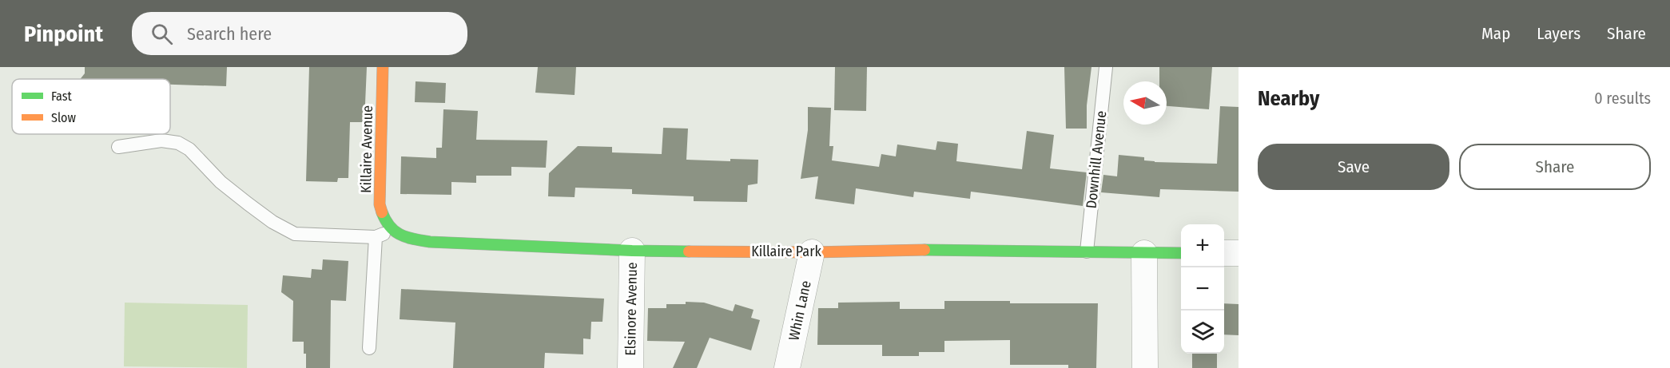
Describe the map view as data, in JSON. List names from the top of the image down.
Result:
{
  "streets": {
    "street": [
      "Killaire Avenue",
      "Killaire Park",
      "Elsinore Avenue",
      "Whin Lane"
    ],
    "lane": ["Downhill Avenue"]
  },
  "crossings": [
    ["Killaire Avenue", "Killaire Park"],
    ["Downhill Avenue", "Killaire Park"],
    ["Killaire Park", "Elsinore Avenue"],
    ["Killaire Park", "Whin Lane"]
  ],
  "legend": ["Fast", "Slow"],
  "north": "left",
  "page": {
    "header": "Pinpoint",
    "search": "Search here",
    "nav": ["Map", "Layers", "Share"],
    "heading": ["Nearby", "0 results"],
    "buttons": ["Save", "Share"],
    "map_buttons": ["+", "−"]
  }
}
